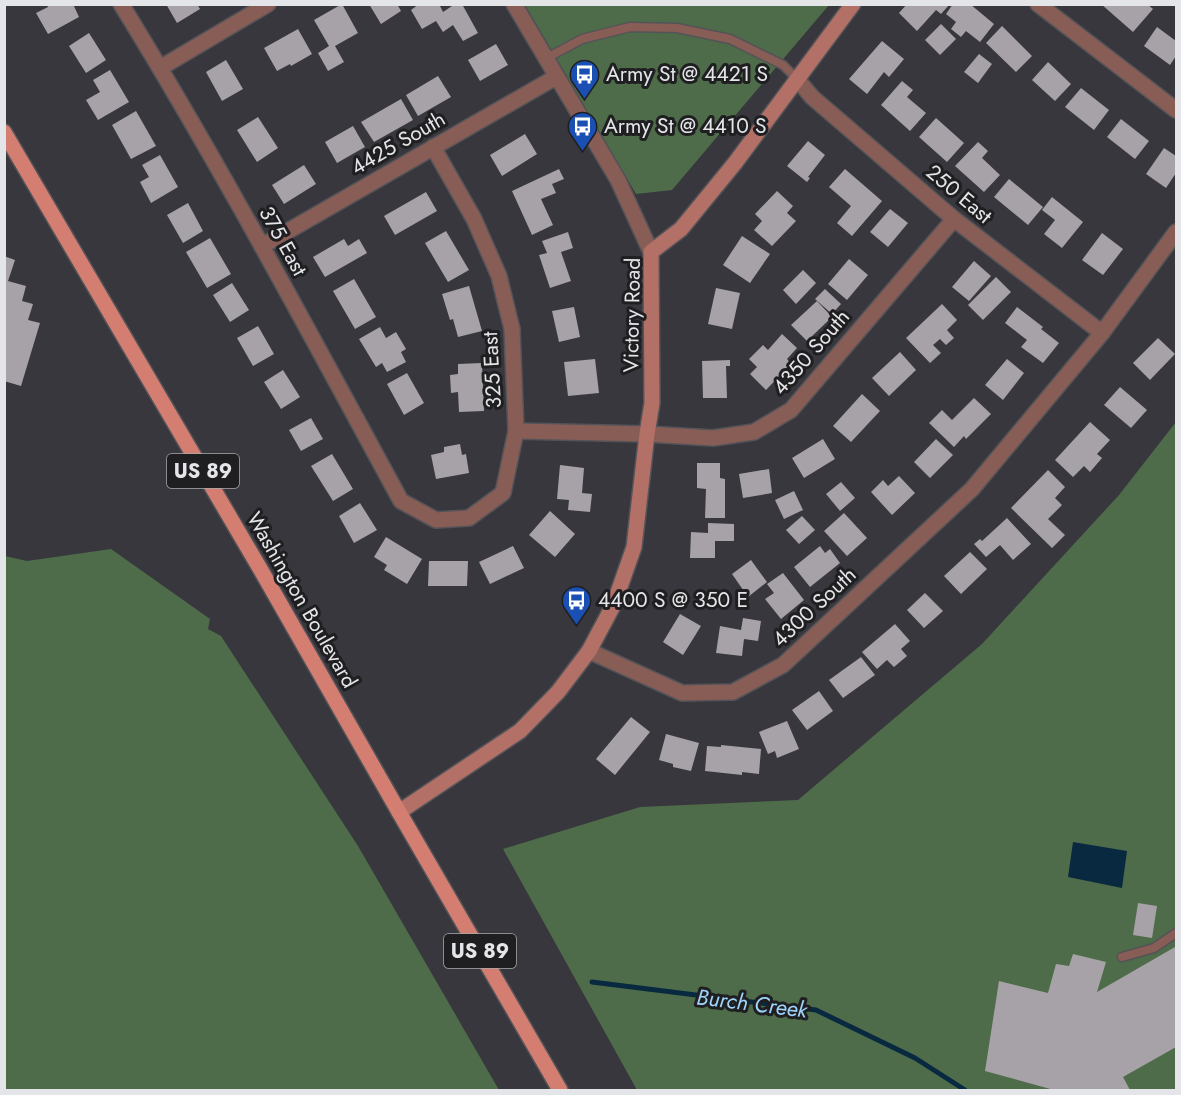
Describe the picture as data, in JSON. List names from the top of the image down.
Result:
{
  "streets": {
    "main road": ["US 89", "Washington Boulevard"],
    "street": [
      "4425 South",
      "250 East",
      "375 East",
      "Victory Road",
      "4350 South",
      "325 East",
      "4300 South"
    ]
  },
  "crossings": [
    ["4425 South", "375 East"],
    ["4425 South", "325 East"],
    ["250 East", "Victory Road"],
    ["250 East", "4350 South"],
    ["250 East", "4300 South"],
    ["375 East", "325 East"],
    ["Victory Road", "4350 South"],
    ["Victory Road", "4300 South"],
    ["4350 South", "325 East"]
  ],
  "water": ["Burch Creek"],
  "places": {
    "bus stop": ["Army St @ 4421 S", "Army St @ 4410 S", "4400 S @ 350 E"]
  }
}
